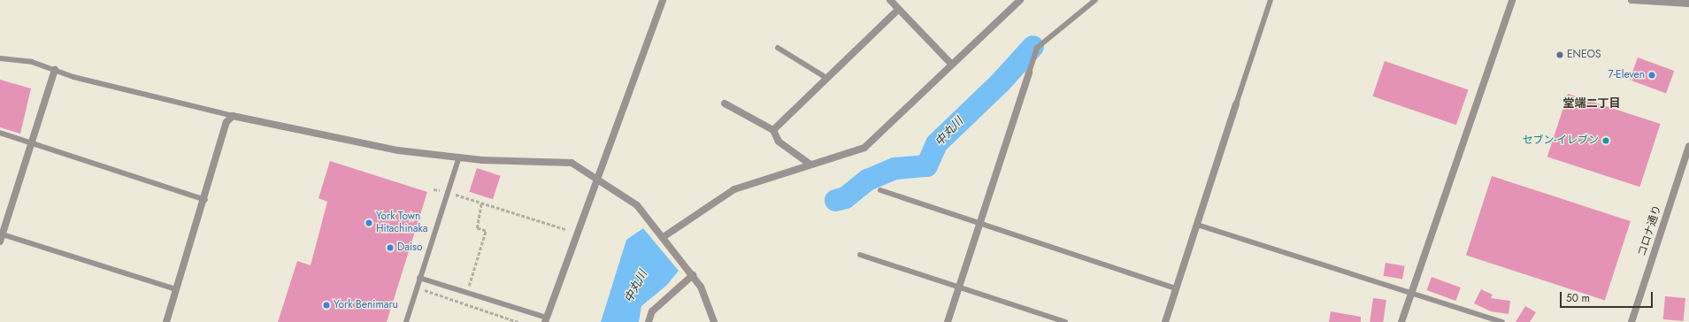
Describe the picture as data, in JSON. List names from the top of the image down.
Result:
{
  "streets": {
    "street": ["コロナ通り"]
  },
  "districts": ["堂端二丁目"],
  "water": ["中丸川"],
  "places": [
    "ENEOS",
    "7-Eleven",
    "セブン-イレブン",
    "York Town Hitachinaka",
    "Daiso",
    "York Benimaru"
  ],
  "scale_bar": "50 m"
}
